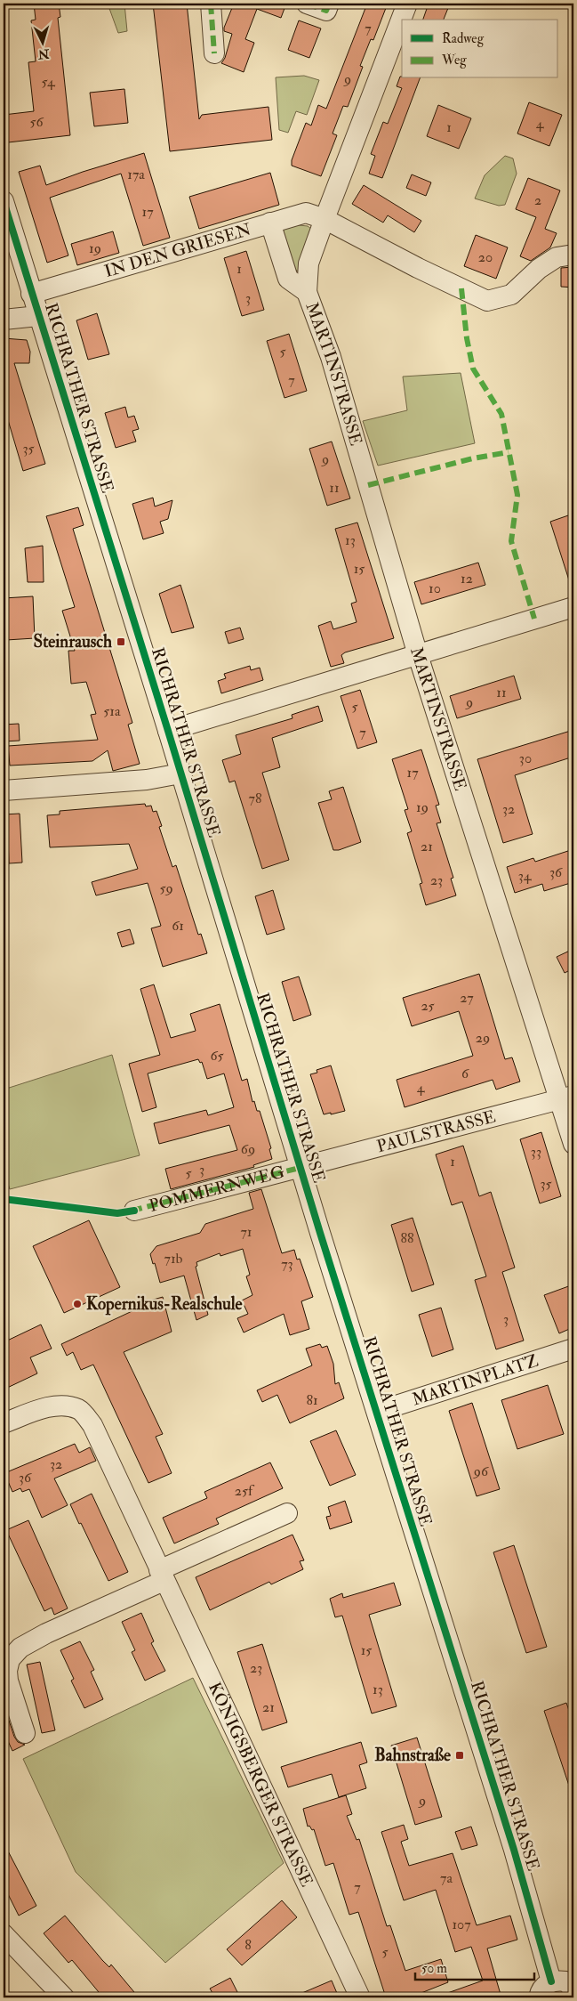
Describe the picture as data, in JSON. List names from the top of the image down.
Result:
{
  "streets": {
    "street": [
      "IN DEN GRIESEN",
      "MARTINSTRASSE",
      "RICHRATHER STRASSE",
      "PAULSTRASSE",
      "POMMERNWEG",
      "MARTINPLATZ",
      "KÖNIGSBERGER STRASSE"
    ]
  },
  "crossings": [
    ["IN DEN GRIESEN", "MARTINSTRASSE"],
    ["IN DEN GRIESEN", "RICHRATHER STRASSE"],
    ["MARTINSTRASSE", "PAULSTRASSE"],
    ["RICHRATHER STRASSE", "PAULSTRASSE"],
    ["RICHRATHER STRASSE", "POMMERNWEG"],
    ["RICHRATHER STRASSE", "MARTINPLATZ"],
    ["PAULSTRASSE", "POMMERNWEG"]
  ],
  "places": {
    "transit": ["Steinrausch", "Bahnstraße"],
    "other": ["Kopernikus-Realschule"]
  },
  "house_numbers": [
    "7",
    "9",
    "54",
    "56",
    "4",
    "1",
    "17a",
    "2",
    "17",
    "19",
    "20",
    "1",
    "3",
    "5",
    "7",
    "35",
    "9",
    "11",
    "13",
    "15",
    "12",
    "10",
    "11",
    "9",
    "5",
    "51a",
    "7",
    "30",
    "17",
    "78",
    "19",
    "32",
    "21",
    "36",
    "34",
    "23",
    "59",
    "61",
    "27",
    "25",
    "29",
    "65",
    "6",
    "4",
    "69",
    "33",
    "1",
    "3",
    "5",
    "35",
    "71",
    "88",
    "71b",
    "73",
    "3",
    "81",
    "32",
    "96",
    "36",
    "25f",
    "15",
    "23",
    "13",
    "21",
    "9",
    "7a",
    "7",
    "107",
    "8",
    "5"
  ],
  "legend": ["Radweg", "Weg"],
  "scale_bar": "50 m",
  "north": "bottom"
}
